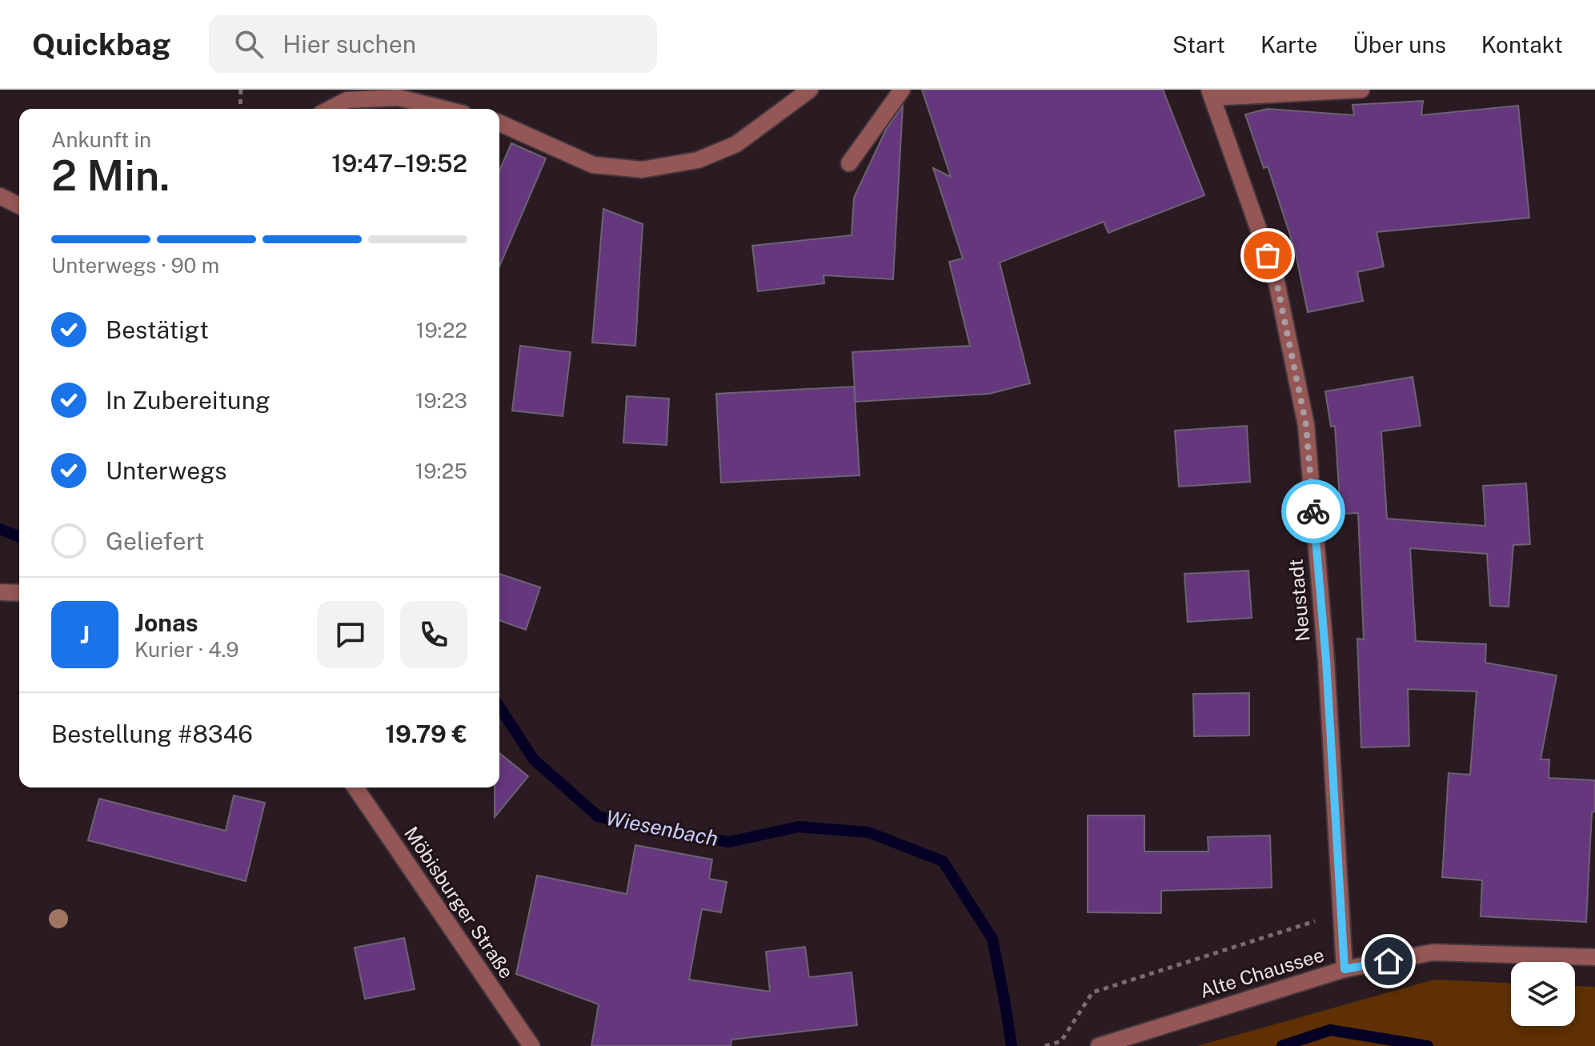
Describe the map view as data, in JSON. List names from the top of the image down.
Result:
{
  "streets": {
    "street": ["Neustadt", "Möbisburger Straße", "Alte Chaussee"]
  },
  "crossings": [
    ["Neustadt", "Alte Chaussee"]
  ],
  "water": ["Wiesenbach"],
  "page": {
    "header": "Quickbag",
    "search": "Hier suchen",
    "nav": [
      "Start",
      "Karte",
      "Über uns",
      "Kontakt"
    ],
    "heading": ["2 Min.", "Ankunft in", "19:47–19:52"],
    "panel": [
      "Jonas",
      "Kurier · 4.9",
      "Bestellung #8346",
      "19.79 €"
    ],
    "bar": "Unterwegs · 90 m",
    "list": [
      ["Bestätigt", "19:22"],
      ["In Zubereitung", "19:23"],
      ["Unterwegs", "19:25"],
      "Geliefert"
    ],
    "round": "J"
  }
}
